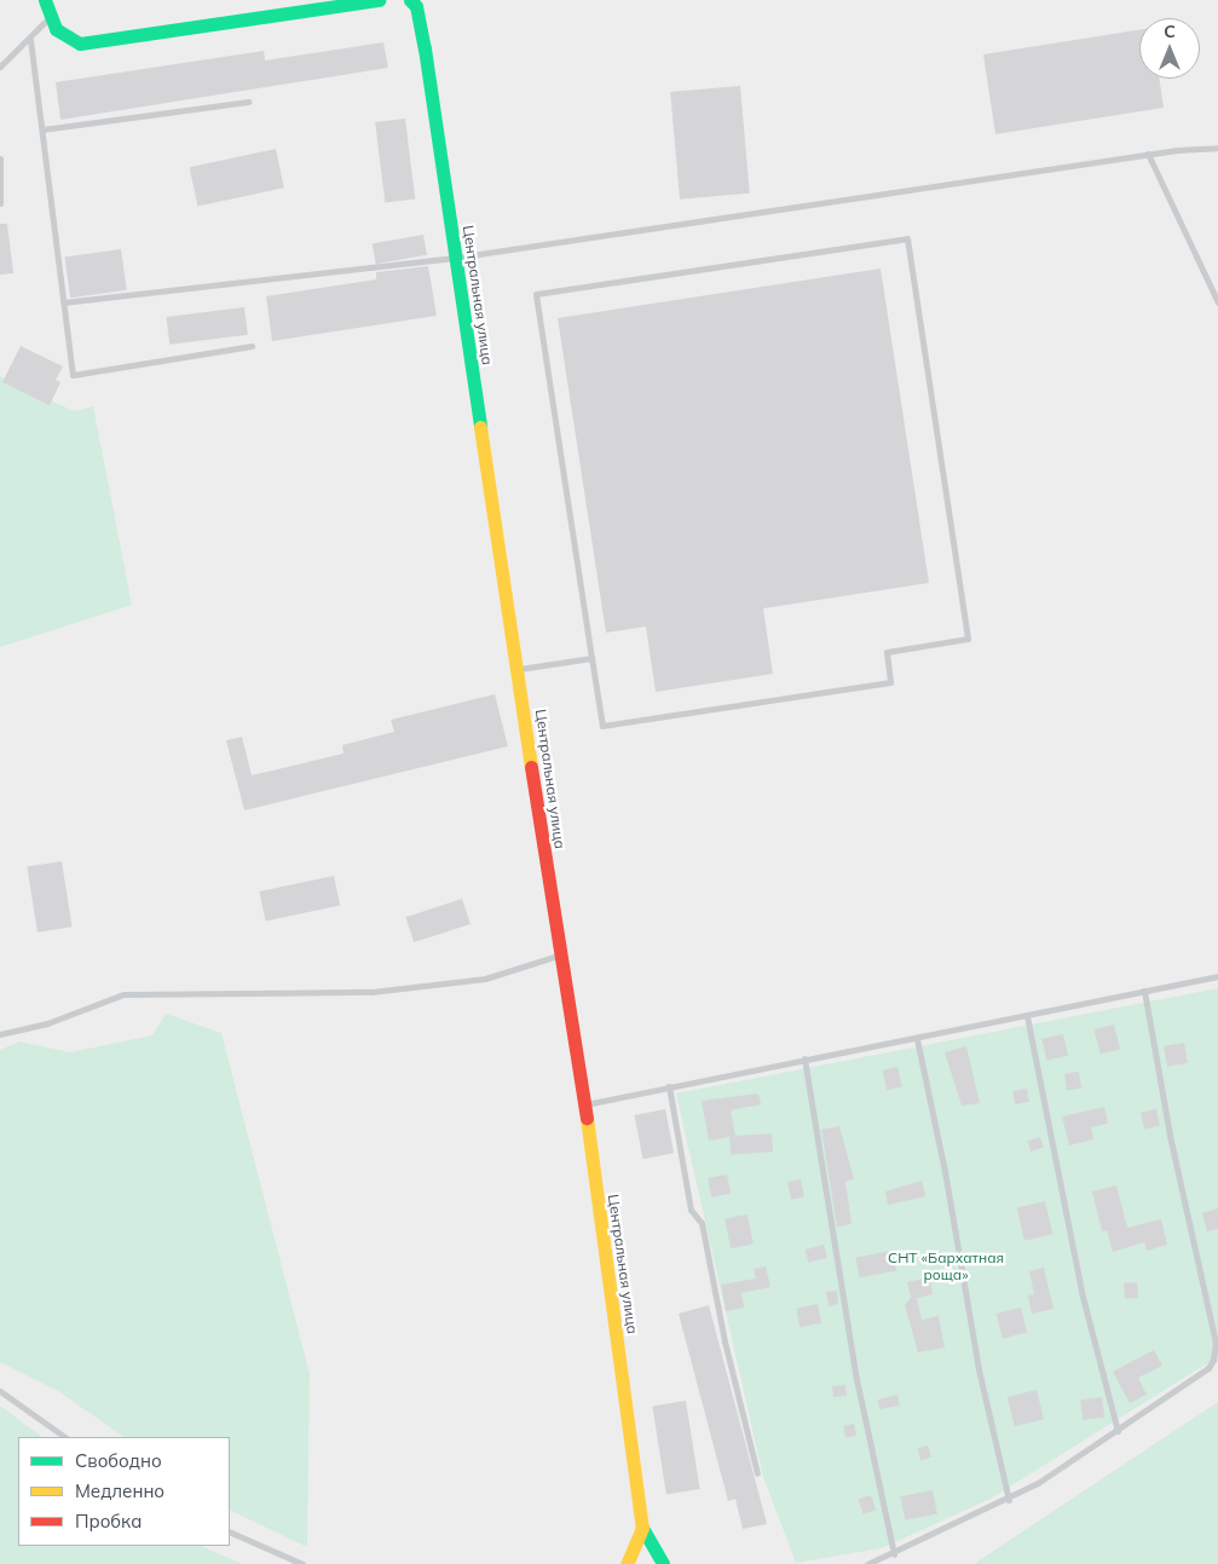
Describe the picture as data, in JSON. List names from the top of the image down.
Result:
{
  "streets": {
    "main road": ["Центральная улица"]
  },
  "parks": ["СНТ «Бархатная роща»"],
  "legend": ["Свободно", "Медленно", "Пробка"],
  "north": "top"
}
